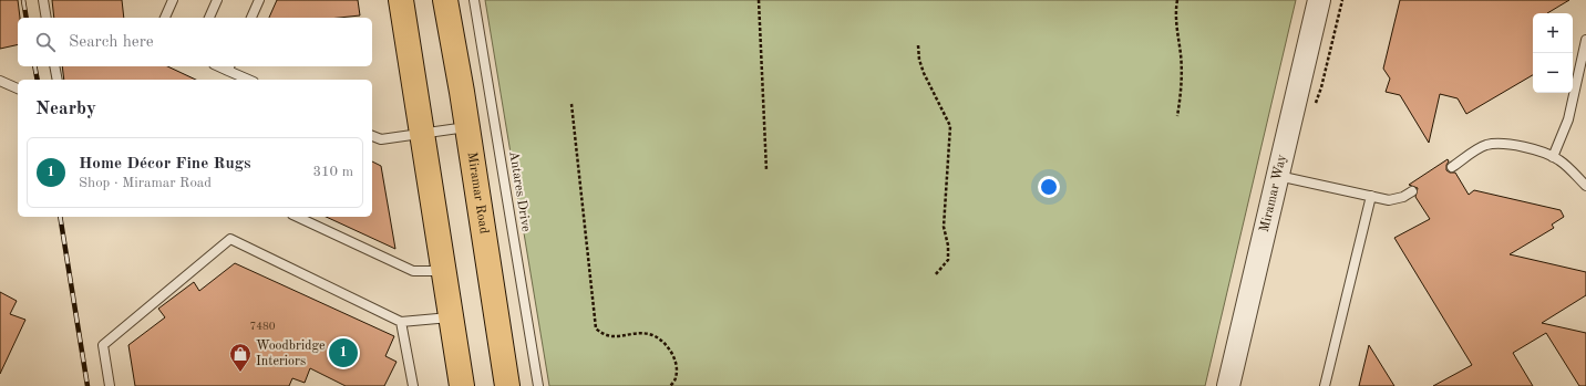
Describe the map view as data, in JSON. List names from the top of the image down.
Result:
{
  "streets": {
    "main road": ["Miramar Road"],
    "street": ["Miramar Way"],
    "lane": ["Antares Drive"]
  },
  "places": {
    "shop": ["Woodbridge Interiors"]
  },
  "house_numbers": ["7480"],
  "page": {
    "map_buttons": ["+", "−"],
    "search": "Search here",
    "heading": "Nearby",
    "list": [
      {
        "mark": "1",
        "name": "Home Décor Fine Rugs",
        "note": "Shop · Miramar Road",
        "value": "310 m"
      }
    ],
    "pins": "1"
  }
}
